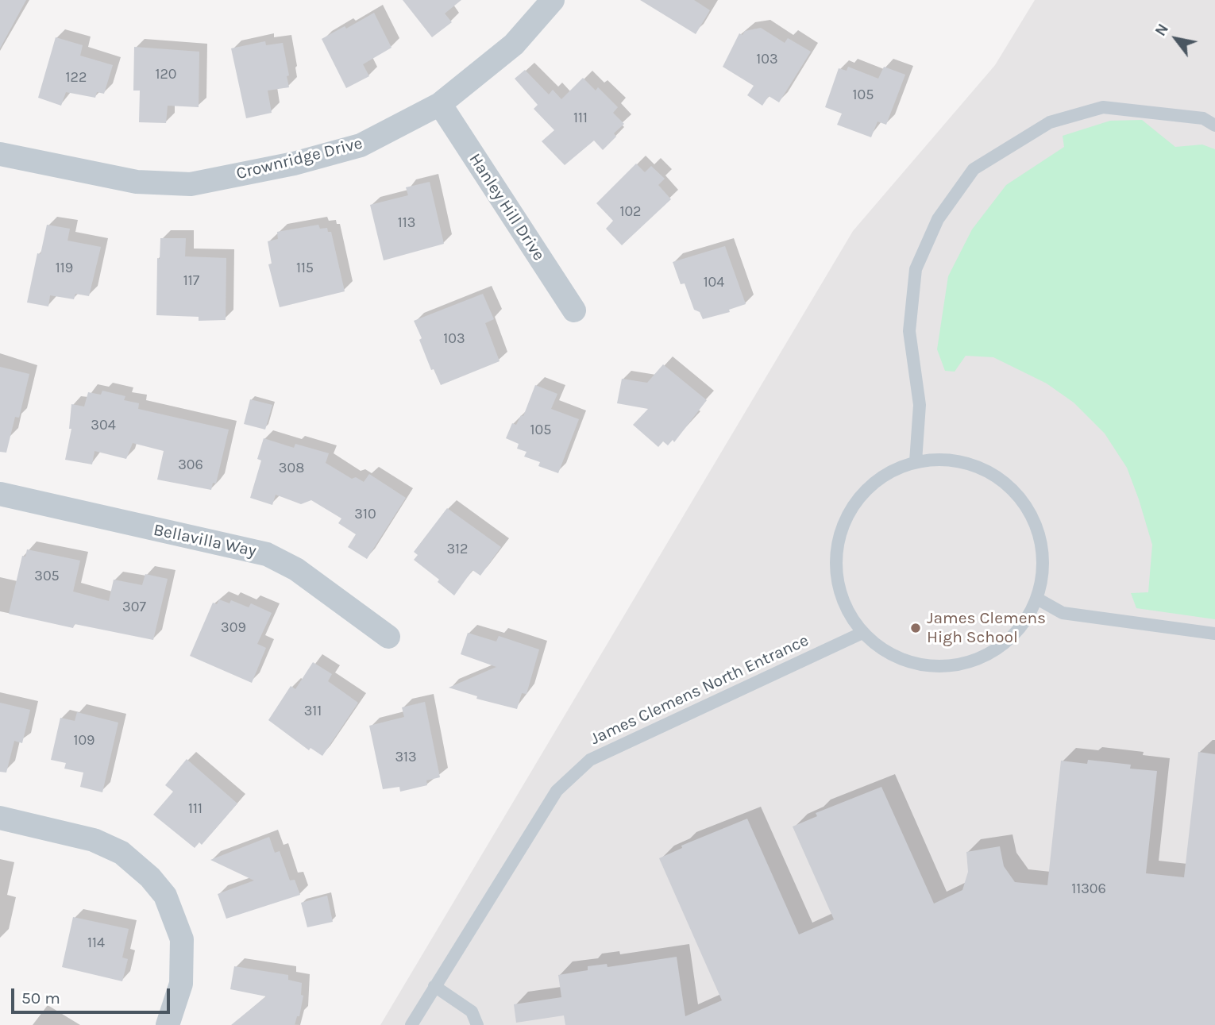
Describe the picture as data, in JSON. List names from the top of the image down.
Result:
{
  "streets": {
    "street": ["Crownridge Drive", "Hanley Hill Drive", "Bellavilla Way"],
    "lane": ["James Clemens North Entrance"]
  },
  "crossings": [
    ["Crownridge Drive", "Hanley Hill Drive"]
  ],
  "places": ["James Clemens High School"],
  "house_numbers": [
    "103",
    "120",
    "122",
    "105",
    "111",
    "102",
    "113",
    "119",
    "115",
    "117",
    "104",
    "103",
    "304",
    "105",
    "306",
    "308",
    "310",
    "312",
    "305",
    "307",
    "309",
    "311",
    "109",
    "313",
    "111",
    "11306",
    "114"
  ],
  "scale_bar": "50 m",
  "north": "top left"
}
